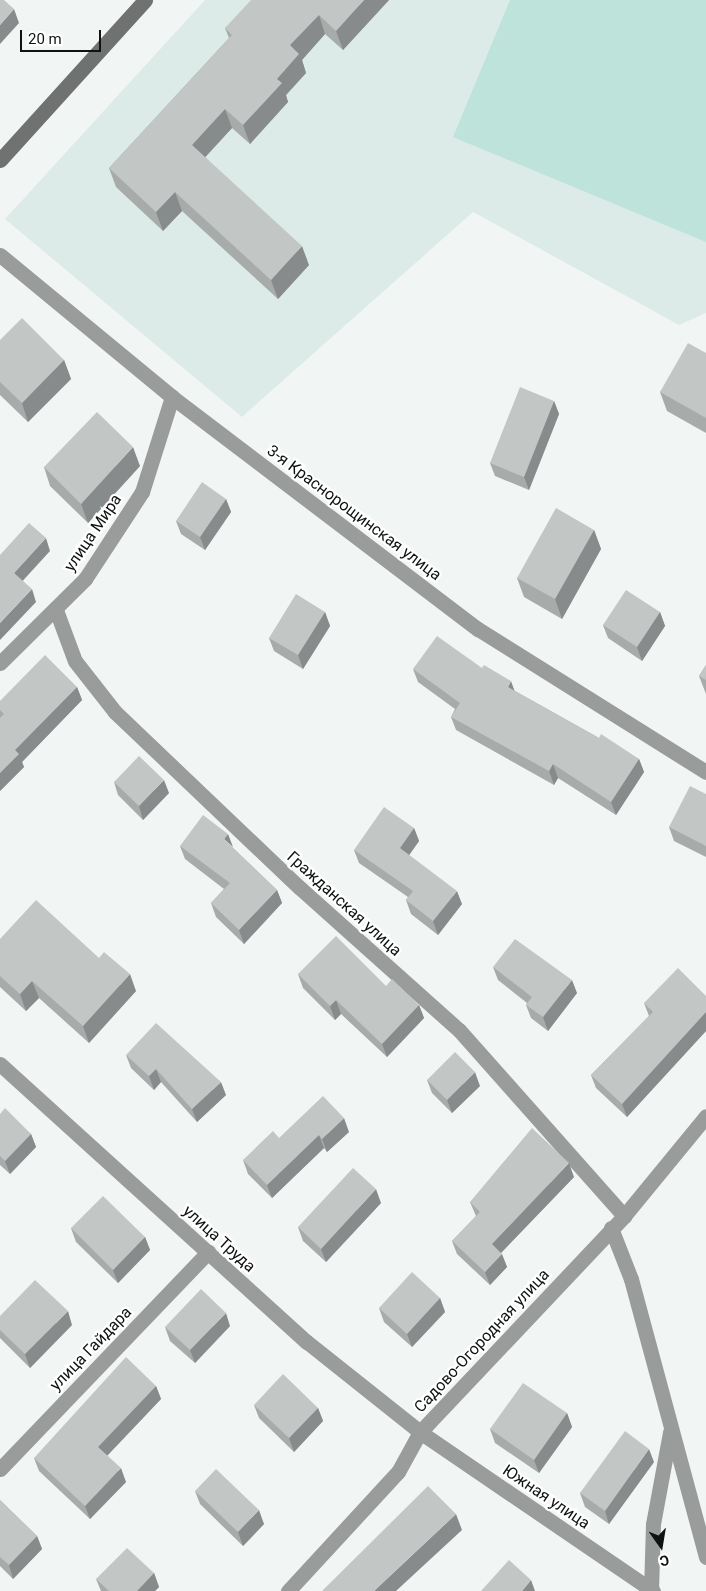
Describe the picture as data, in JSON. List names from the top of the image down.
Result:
{
  "streets": {
    "street": [
      "3-я Краснорощинская улица",
      "улица Мира",
      "Гражданская улица",
      "улица Труда",
      "Садово-Огородная улица",
      "улица Гайдара",
      "Южная улица"
    ]
  },
  "crossings": [
    ["3-я Краснорощинская улица", "улица Мира"],
    ["улица Мира", "Гражданская улица"],
    ["Гражданская улица", "Садово-Огородная улица"],
    ["улица Труда", "Садово-Огородная улица"],
    ["улица Труда", "улица Гайдара"],
    ["улица Труда", "Южная улица"],
    ["Садово-Огородная улица", "Южная улица"]
  ],
  "scale_bar": "20 m",
  "north": "bottom"
}
